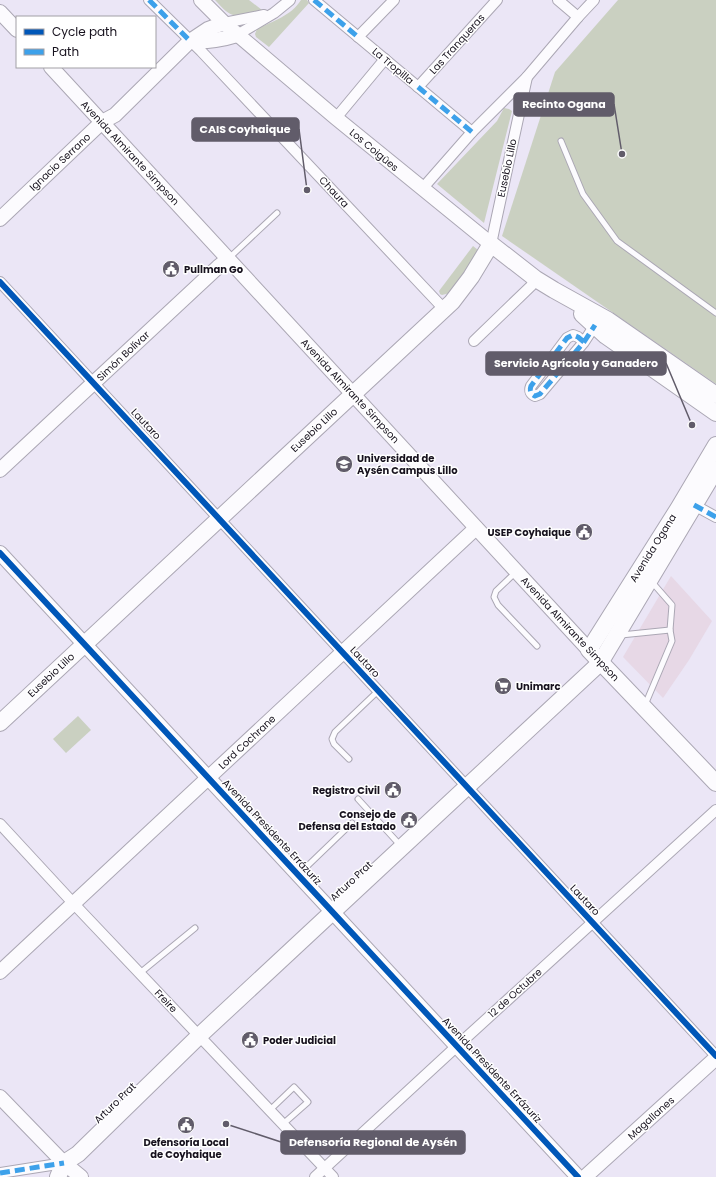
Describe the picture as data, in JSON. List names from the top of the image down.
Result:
{
  "streets": {
    "main road": [
      "Los Coigües",
      "Avenida Almirante Simpson",
      "Ignacio Serrano",
      "Eusebio Lillo",
      "Simón Bolívar",
      "Avenida Ogana",
      "Lord Cochrane",
      "Avenida Presidente Errázuriz",
      "Arturo Prat",
      "Magallanes"
    ],
    "street": [
      "Las Tranqueras",
      "La Tropilla",
      "Chaura",
      "Lautaro",
      "12 de Octubre",
      "Freire"
    ]
  },
  "crossings": [
    ["Las Tranqueras", "La Tropilla"],
    ["La Tropilla", "Eusebio Lillo"],
    ["Los Coigües", "Ignacio Serrano"],
    ["Los Coigües", "Eusebio Lillo"],
    ["Avenida Almirante Simpson", "Ignacio Serrano"],
    ["Avenida Almirante Simpson", "Eusebio Lillo"],
    ["Avenida Almirante Simpson", "Simón Bolívar"],
    ["Avenida Almirante Simpson", "Avenida Ogana"],
    ["Avenida Almirante Simpson", "Lord Cochrane"],
    ["Avenida Almirante Simpson", "Arturo Prat"],
    ["Ignacio Serrano", "Chaura"],
    ["Eusebio Lillo", "Chaura"],
    ["Eusebio Lillo", "Lautaro"],
    ["Eusebio Lillo", "Avenida Presidente Errázuriz"],
    ["Simón Bolívar", "Lautaro"],
    ["Lautaro", "Lord Cochrane"],
    ["Lautaro", "Arturo Prat"],
    ["Lautaro", "12 de Octubre"],
    ["Lautaro", "Magallanes"],
    ["Avenida Ogana", "Arturo Prat"],
    ["Lord Cochrane", "Avenida Presidente Errázuriz"],
    ["Lord Cochrane", "Freire"],
    ["Avenida Presidente Errázuriz", "Arturo Prat"],
    ["Avenida Presidente Errázuriz", "12 de Octubre"],
    ["Arturo Prat", "Freire"],
    ["12 de Octubre", "Freire"]
  ],
  "places": {
    "other": [
      "Recinto Ogana",
      "CAIS Coyhaique",
      "Servicio Agrícola y Ganadero",
      "Defensoría Regional de Aysén"
    ],
    "public building": [
      "Pullman Go",
      "USEP Coyhaique",
      "Registro Civil",
      "Consejo de Defensa del Estado",
      "Poder Judicial",
      "Defensoría Local de Coyhaique"
    ],
    "school or university": ["Universidad de Aysén Campus Lillo"],
    "supermarket": ["Unimarc"]
  },
  "legend": ["Cycle path", "Path"]
}
